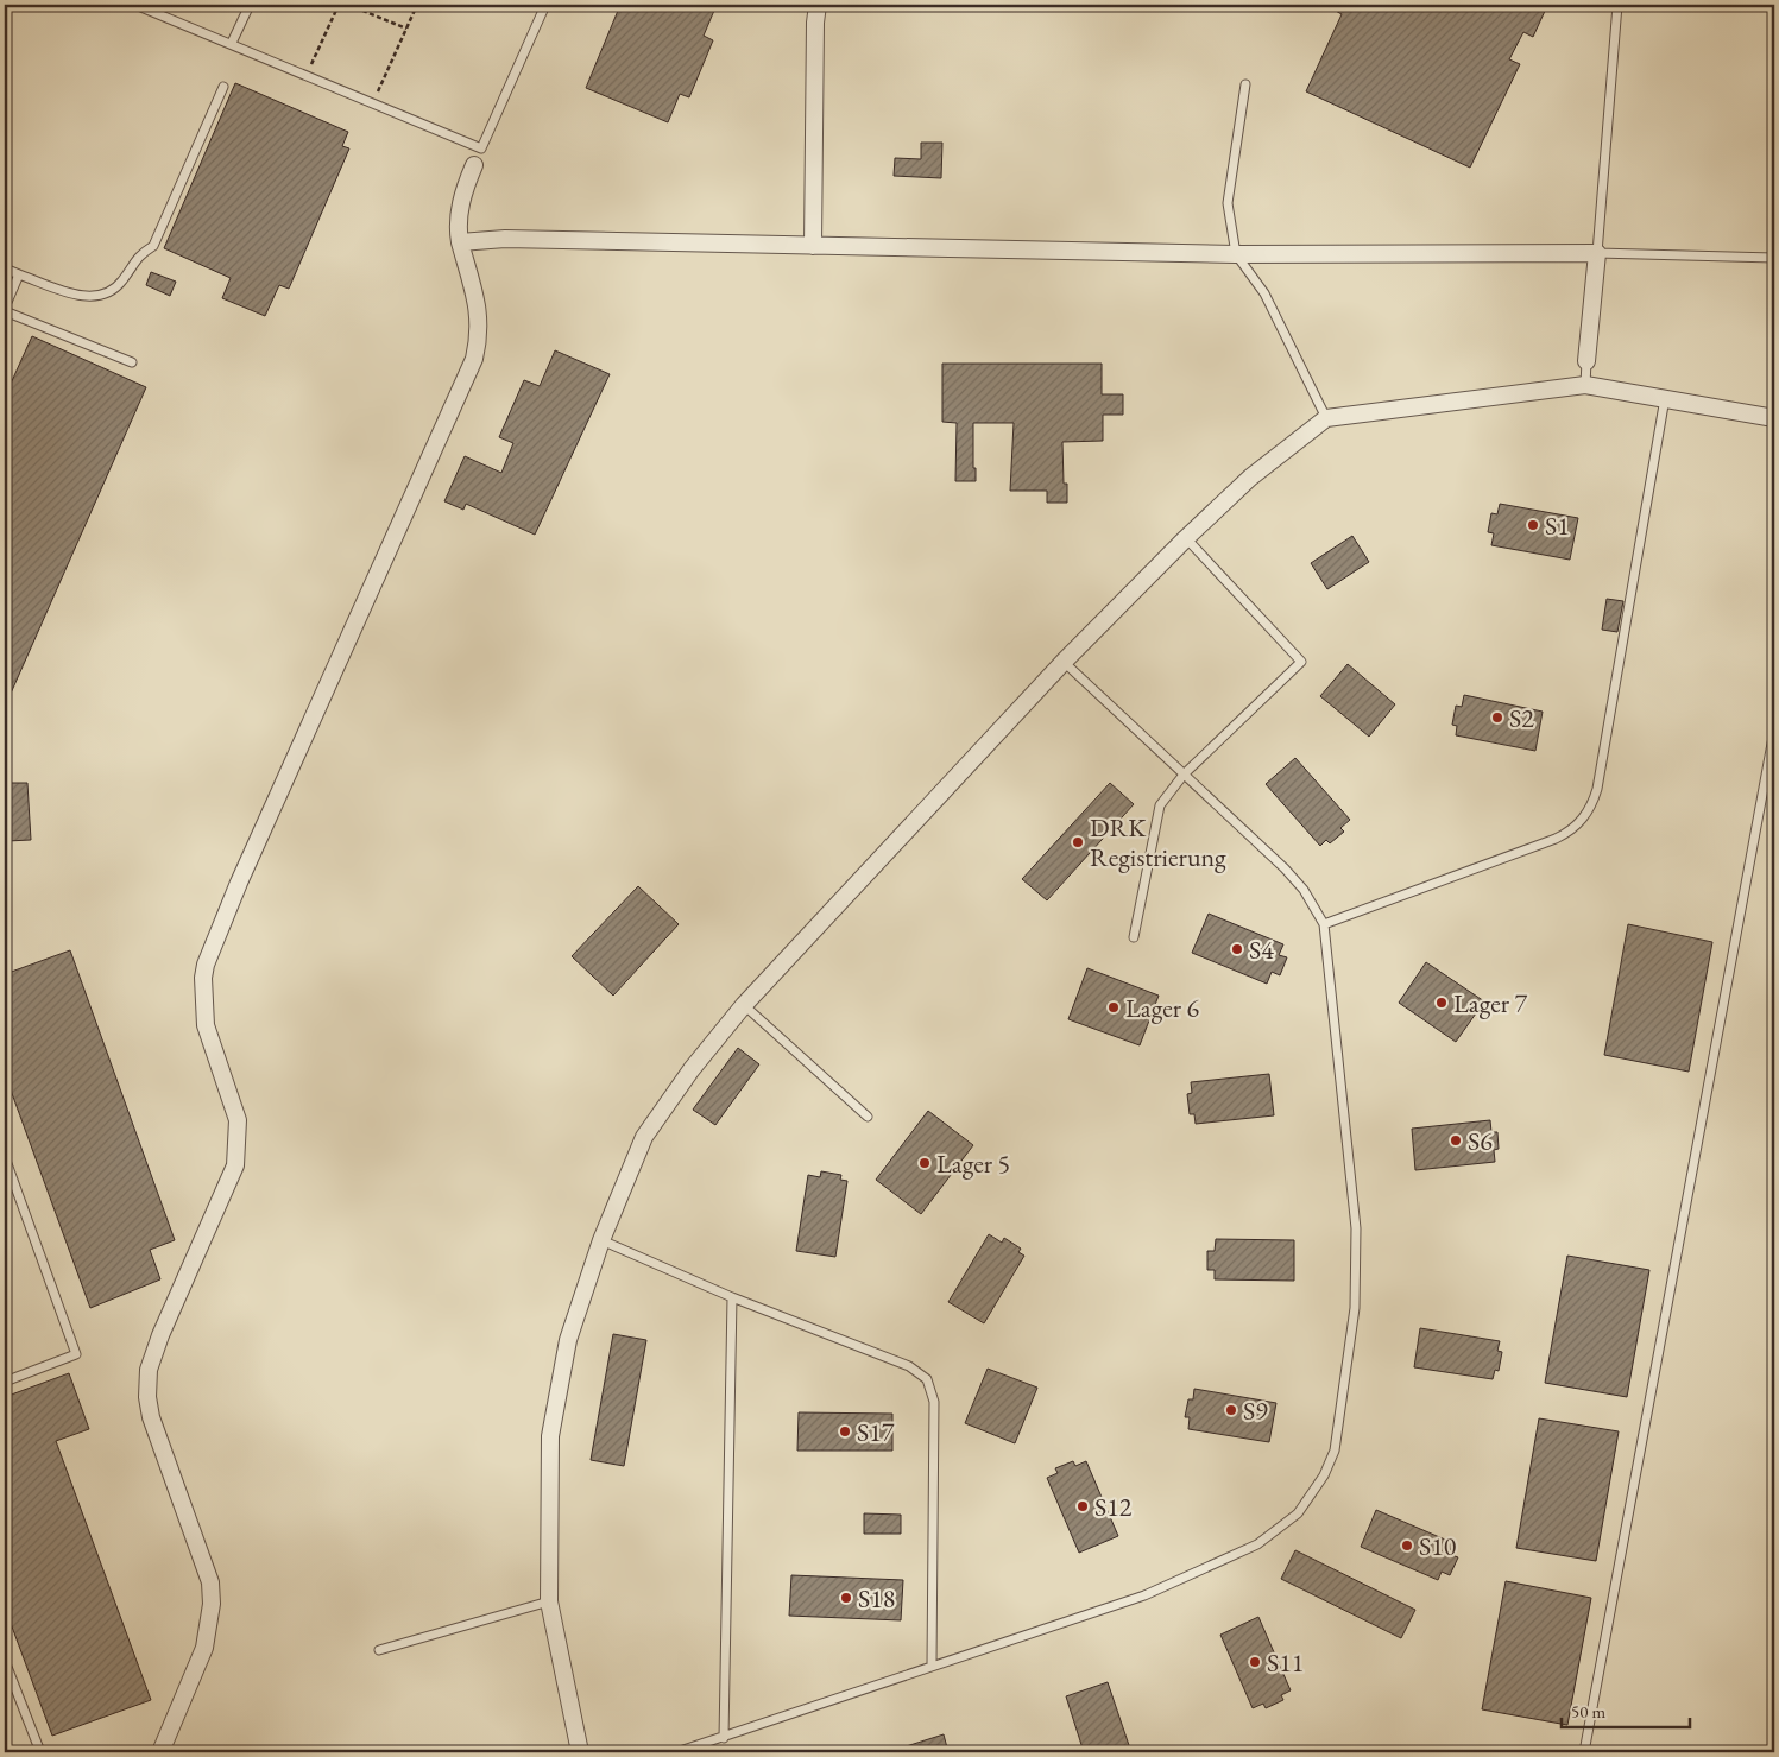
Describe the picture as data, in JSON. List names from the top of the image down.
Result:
{
  "places": [
    "S1",
    "S2",
    "DRK Registrierung",
    "S4",
    "Lager 7",
    "Lager 6",
    "S6",
    "Lager 5",
    "S9",
    "S17",
    "S12",
    "S10",
    "S18",
    "S11"
  ],
  "scale_bar": "50 m"
}
